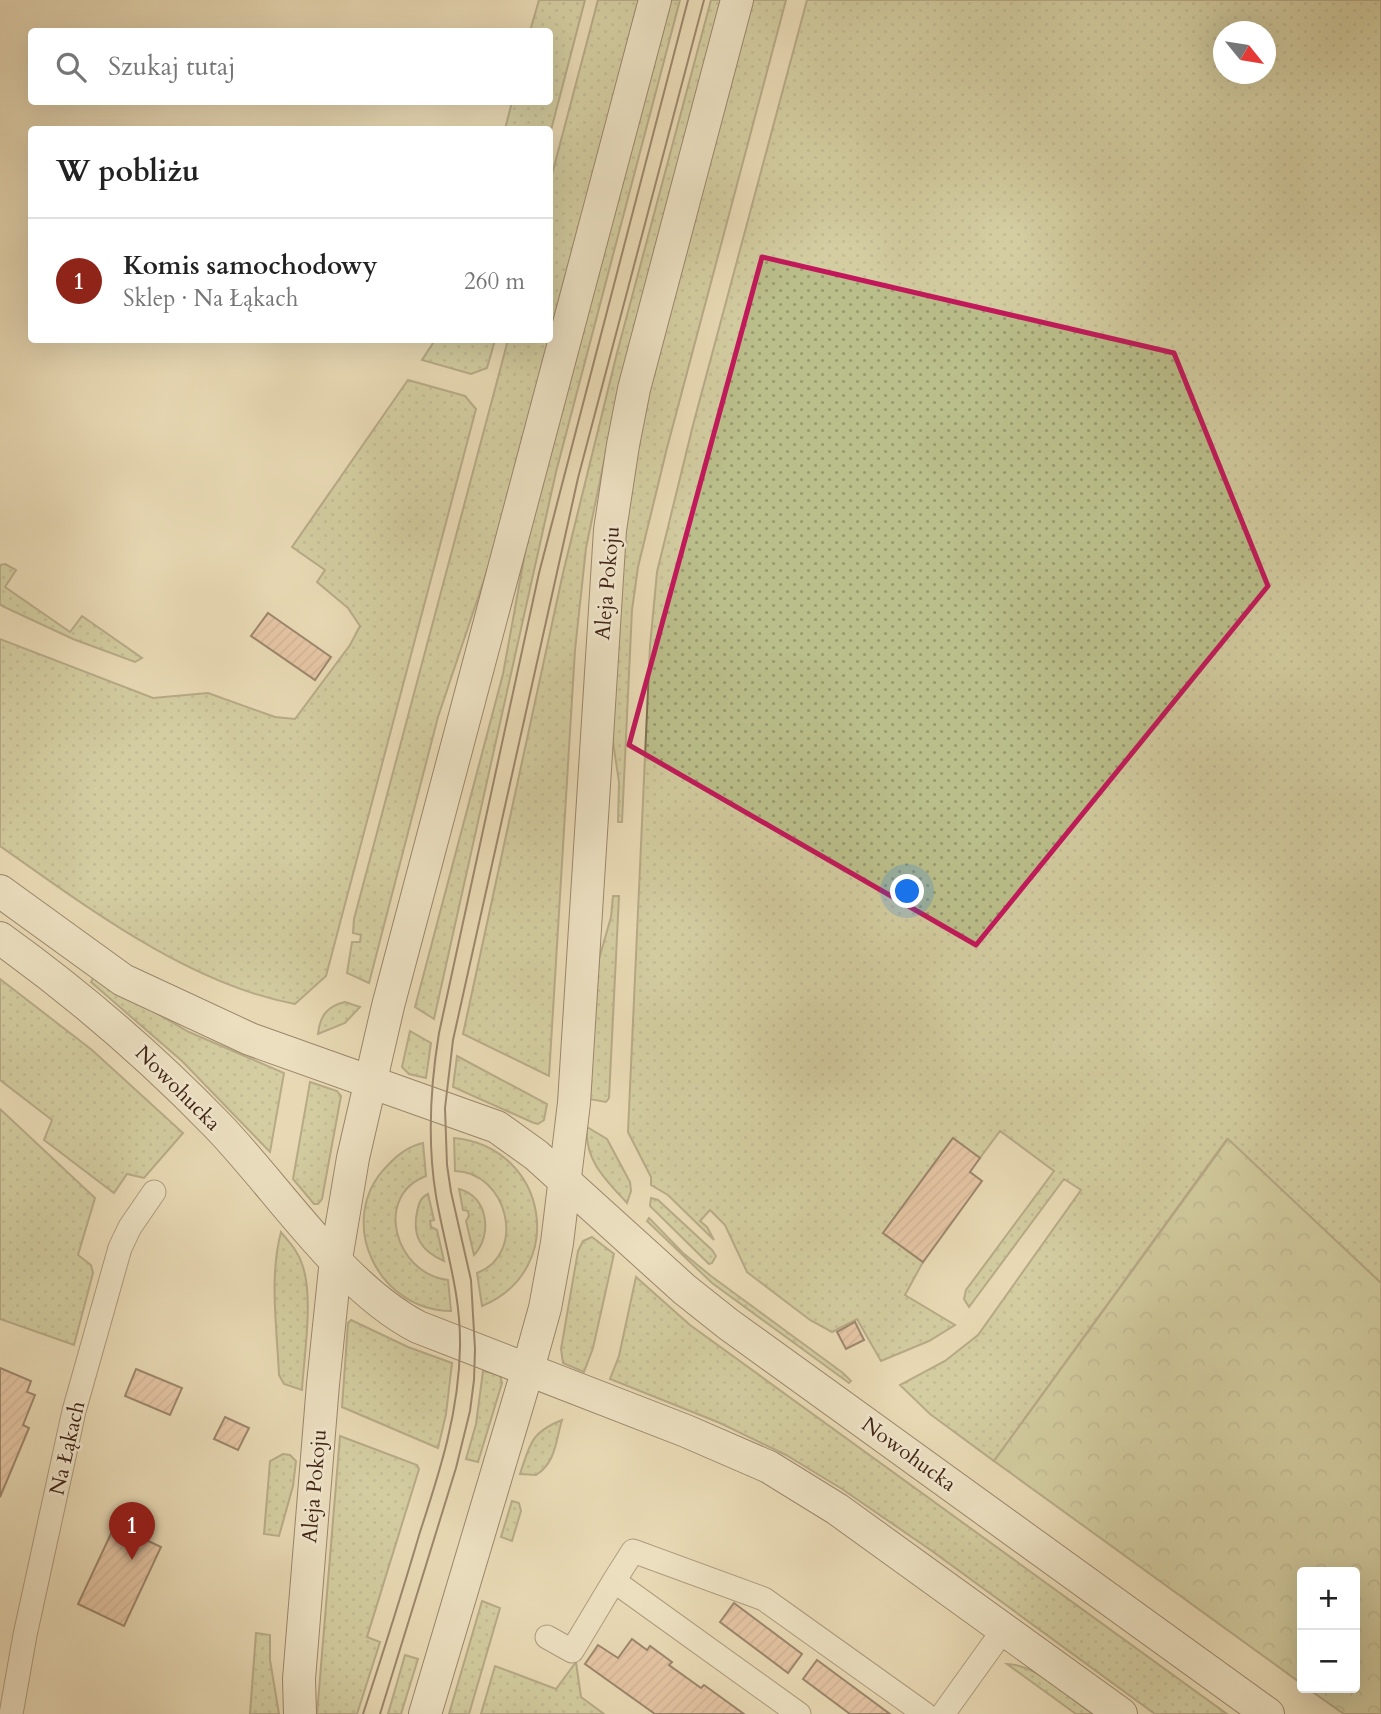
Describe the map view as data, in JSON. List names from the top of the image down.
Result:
{
  "streets": {
    "main road": ["Aleja Pokoju", "Nowohucka"],
    "street": ["Na Łąkach"]
  },
  "crossings": [
    ["Aleja Pokoju", "Nowohucka"]
  ],
  "north": "bottom right",
  "page": {
    "search": "Szukaj tutaj",
    "heading": "W pobliżu",
    "list": [
      {
        "mark": "1",
        "name": "Komis samochodowy",
        "note": "Sklep · Na Łąkach",
        "value": "260 m"
      }
    ],
    "pins": "1",
    "map_buttons": ["+", "−"]
  }
}
